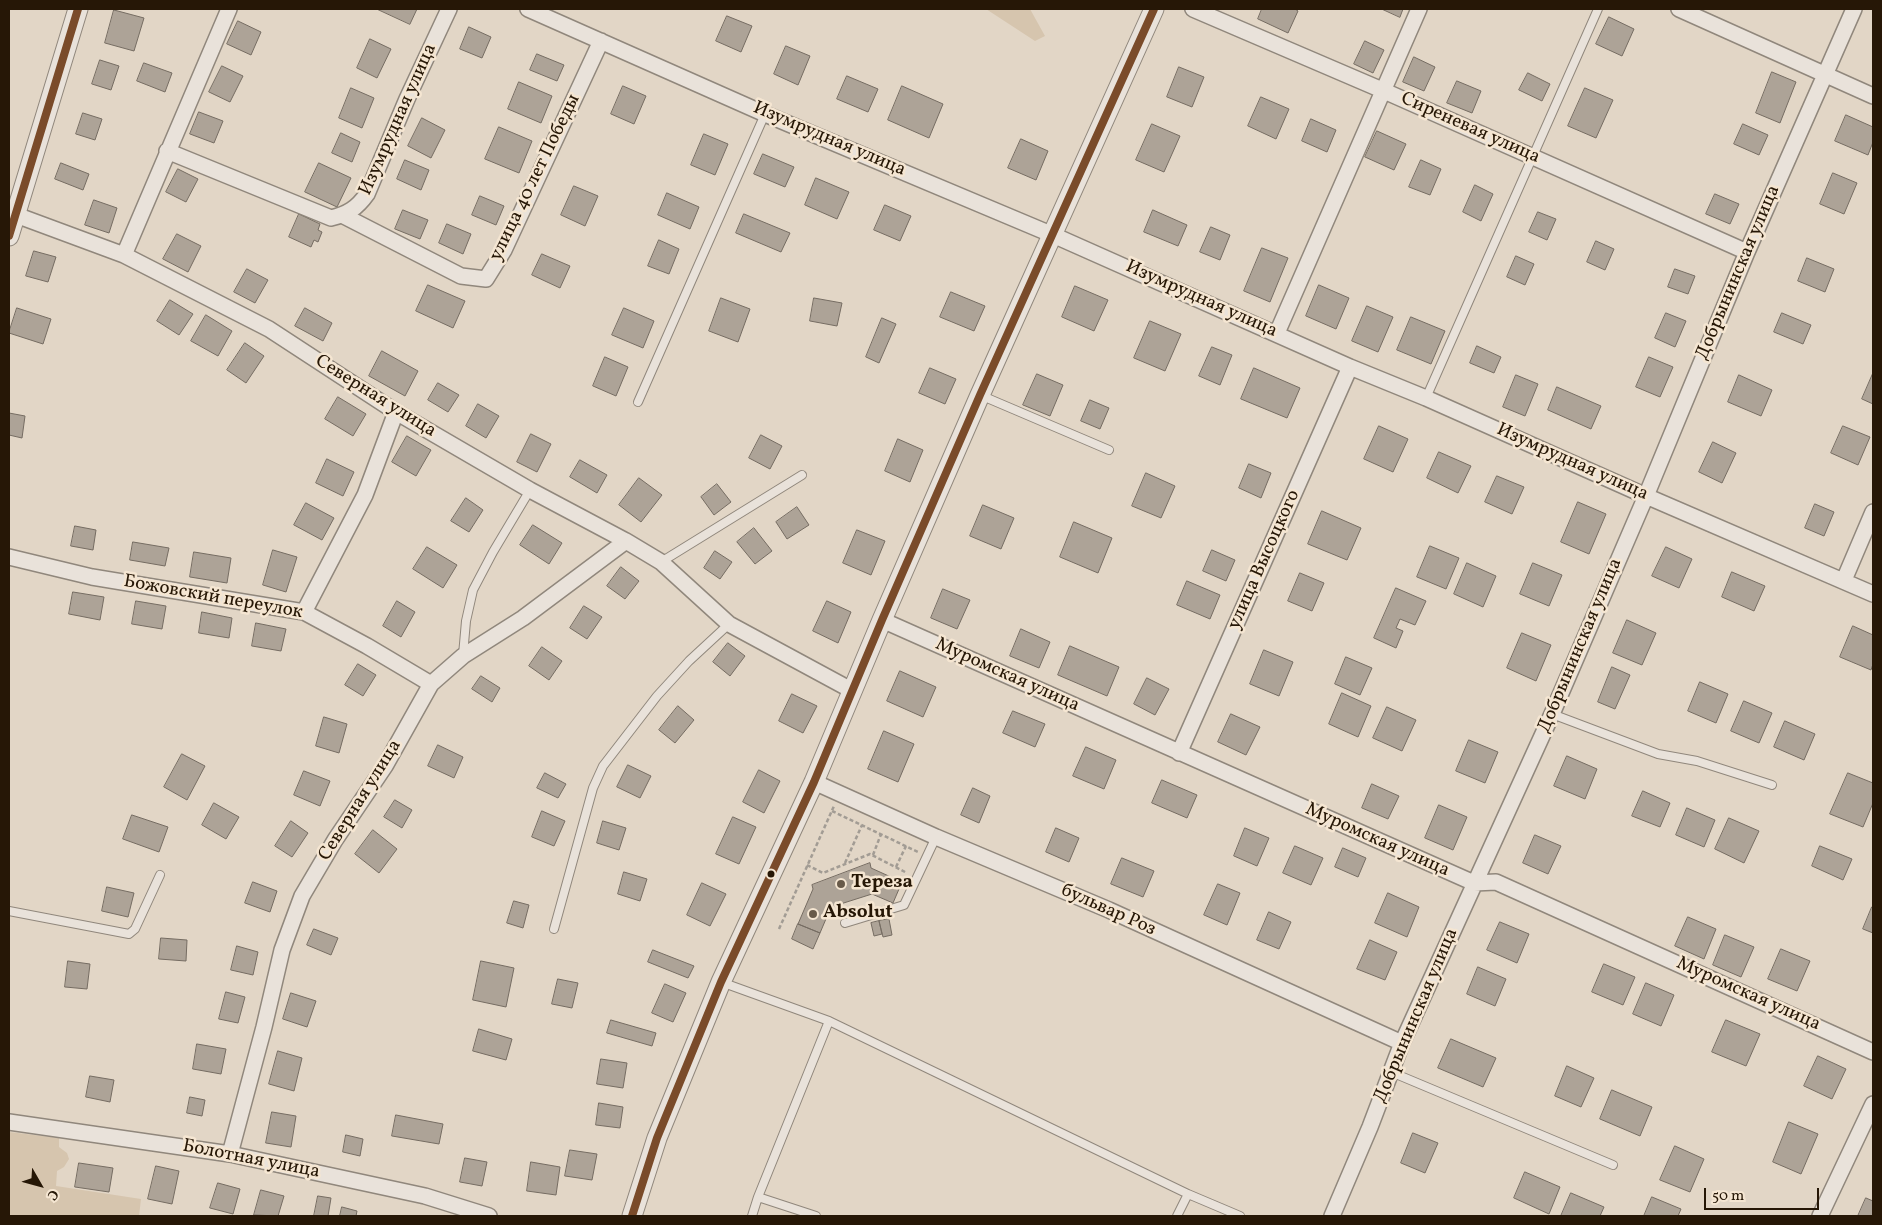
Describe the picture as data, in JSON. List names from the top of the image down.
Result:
{
  "streets": {
    "street": [
      "Изумрудная улица",
      "Сиреневая улица",
      "улица 40 лет Победы",
      "Добрынинская улица",
      "Северная улица",
      "улица Высоцкого",
      "Божовский переулок",
      "Муромская улица",
      "бульвар Роз",
      "Болотная улица"
    ]
  },
  "crossings": [
    ["Изумрудная улица", "улица 40 лет Победы"],
    ["Изумрудная улица", "Добрынинская улица"],
    ["Изумрудная улица", "улица Высоцкого"],
    ["Сиреневая улица", "Добрынинская улица"],
    ["Добрынинская улица", "Муромская улица"],
    ["Добрынинская улица", "бульвар Роз"],
    ["Северная улица", "Божовский переулок"],
    ["Северная улица", "Болотная улица"],
    ["улица Высоцкого", "Муромская улица"]
  ],
  "places": ["Тереза", "Absolut"],
  "scale_bar": "50 m",
  "north": "bottom right"
}
